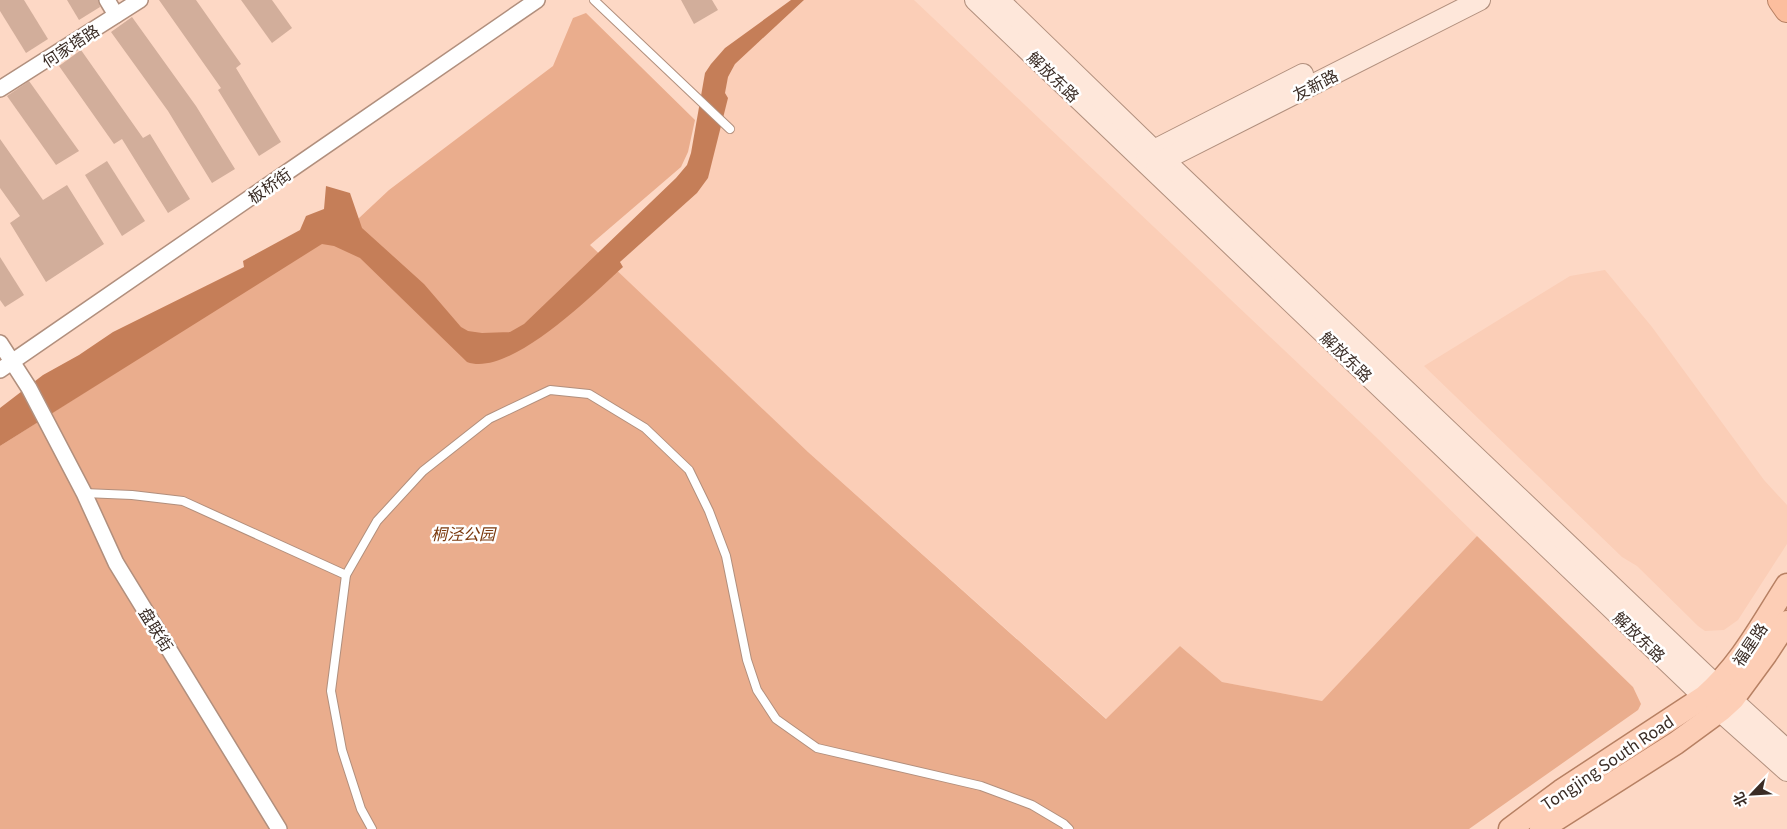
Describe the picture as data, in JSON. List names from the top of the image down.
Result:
{
  "streets": {
    "main road": [
      "解放东路",
      "友新路",
      "福星路",
      "Tongjing South Road"
    ],
    "street": ["何家塔路", "板桥街", "盘联街"]
  },
  "crossings": [
    ["解放东路", "友新路"],
    ["解放东路", "福星路"],
    ["解放东路", "Tongjing South Road"],
    ["板桥街", "盘联街"],
    ["福星路", "Tongjing South Road"]
  ],
  "parks": ["桐泾公园"],
  "north": "bottom left"
}
